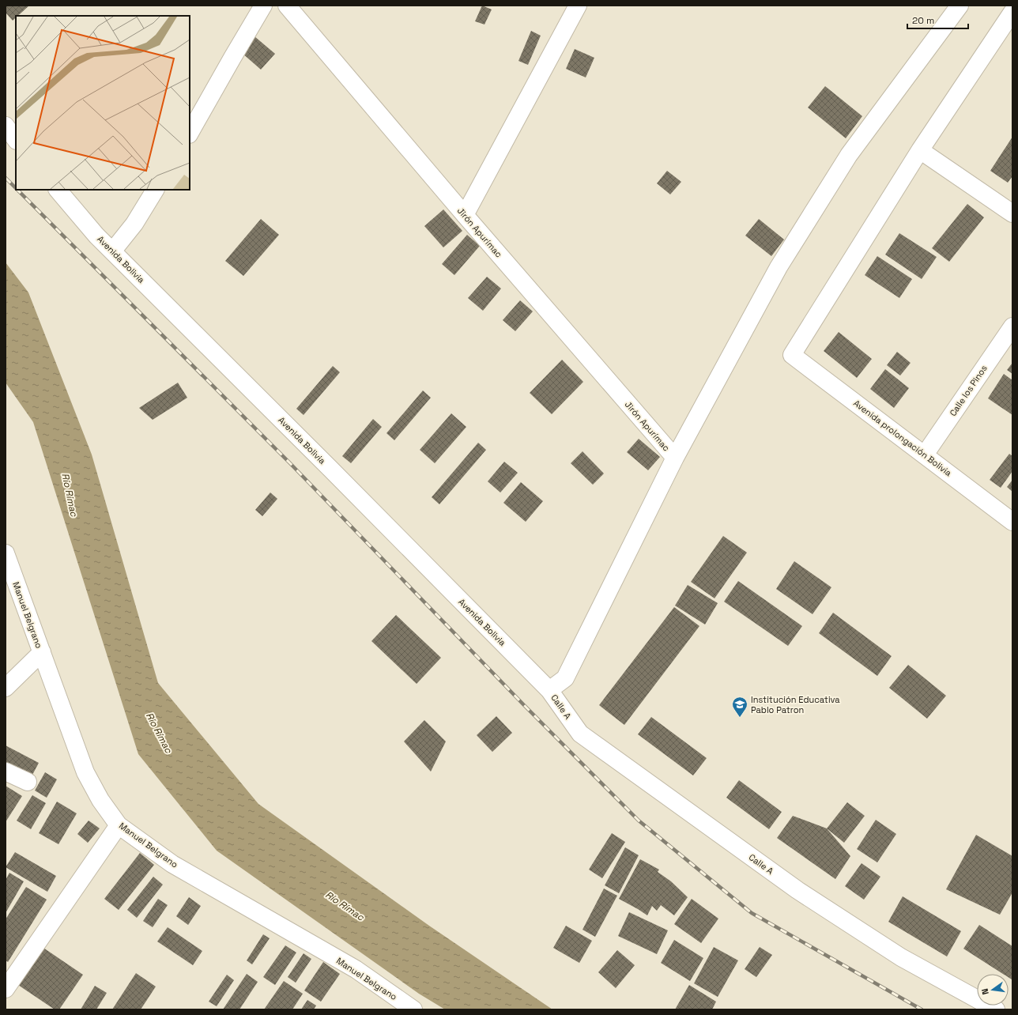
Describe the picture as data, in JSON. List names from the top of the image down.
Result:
{
  "streets": {
    "street": [
      "Jirón Apurímac",
      "Avenida Bolivia",
      "Calle los Pinos",
      "Avenida prolongación Bolivia",
      "Manuel Belgrano",
      "Calle A"
    ]
  },
  "crossings": [
    ["Avenida Bolivia", "Calle A"],
    ["Calle los Pinos", "Avenida prolongación Bolivia"]
  ],
  "water": ["Río Rímac"],
  "places": {
    "school or university": ["Institución Educativa Pablo Patron"]
  },
  "scale_bar": "20 m",
  "north": "left"
}
